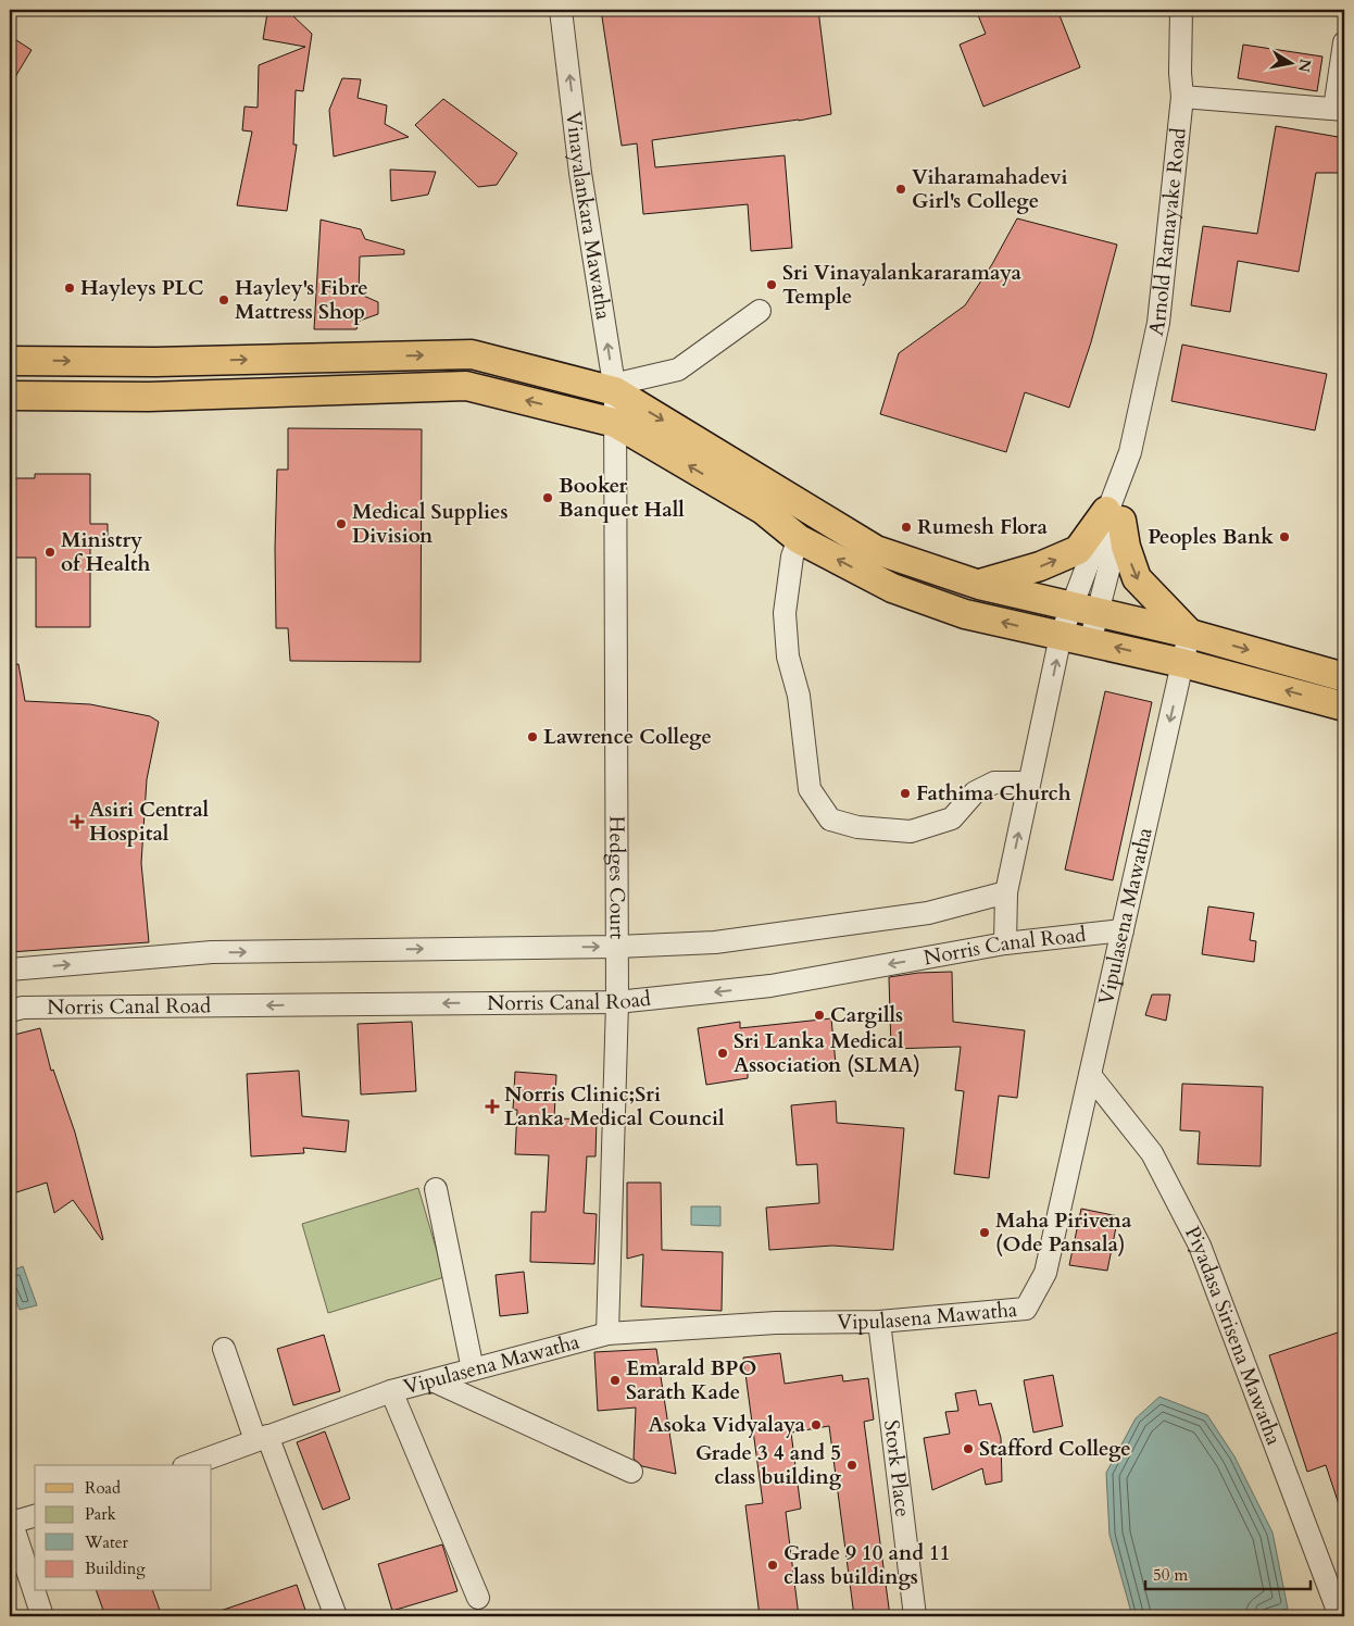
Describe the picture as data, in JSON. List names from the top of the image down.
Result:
{
  "streets": {
    "street": [
      "Vinayalankara Mawatha",
      "Arnold Ratnayake Road",
      "Hedges Court",
      "Vipulasena Mawatha",
      "Norris Canal Road",
      "Piyadasa Sirisena Mawatha",
      "Stork Place"
    ]
  },
  "crossings": [
    ["Vinayalankara Mawatha", "Hedges Court"],
    ["Arnold Ratnayake Road", "Norris Canal Road"],
    ["Hedges Court", "Vipulasena Mawatha"],
    ["Hedges Court", "Norris Canal Road"],
    ["Vipulasena Mawatha", "Norris Canal Road"],
    ["Vipulasena Mawatha", "Piyadasa Sirisena Mawatha"],
    ["Vipulasena Mawatha", "Stork Place"]
  ],
  "one_way": ["Vinayalankara Mawatha"],
  "places": {
    "other": [
      "Viharamahadevi Girl's College",
      "Sri Vinayalankararamaya Temple",
      "Hayleys PLC",
      "Hayley's Fibre Mattress Shop",
      "Booker Banquet Hall",
      "Medical Supplies Division",
      "Rumesh Flora",
      "Peoples Bank",
      "Ministry of Health",
      "Lawrence College",
      "Fathima Church",
      "Cargills",
      "Sri Lanka Medical Association (SLMA)",
      "Maha Pirivena (Ode Pansala)",
      "Emarald BPO Sarath Kade",
      "Asoka Vidyalaya",
      "Stafford College",
      "Grade 3 4 and 5 class building",
      "Grade 9 10 and 11 class buildings"
    ],
    "health": ["Asiri Central Hospital", "Norris Clinic;Sri Lanka Medical Council"]
  },
  "legend": [
    "Road",
    "Park",
    "Water",
    "Building"
  ],
  "scale_bar": "50 m",
  "north": "right"
}
